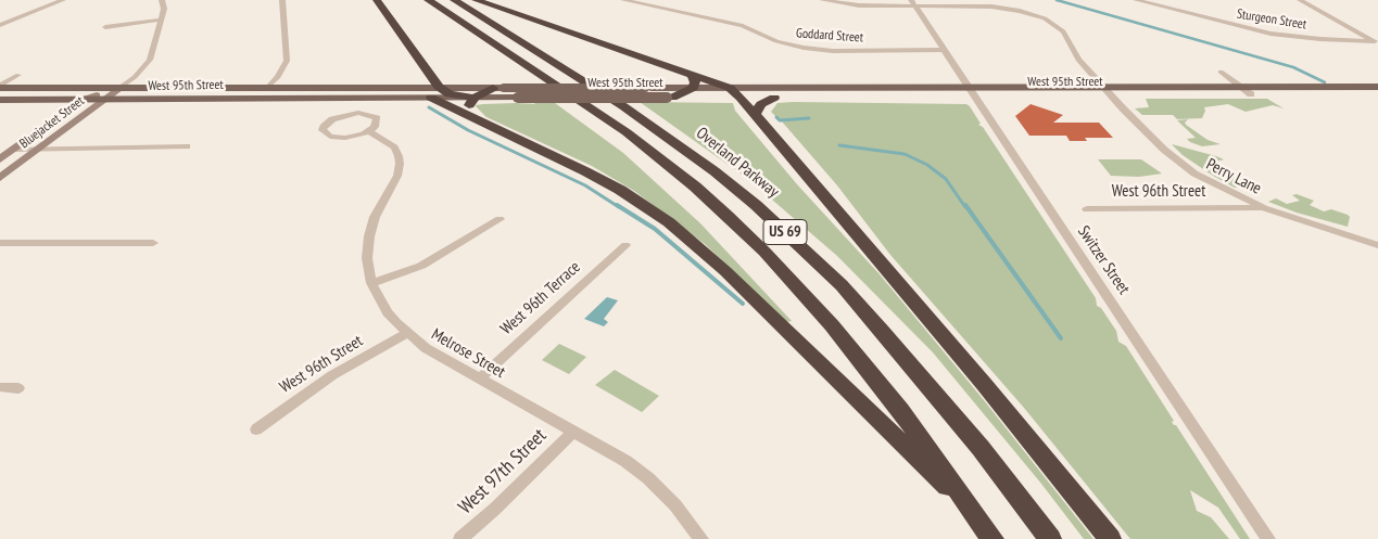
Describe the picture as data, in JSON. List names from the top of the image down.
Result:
{
  "streets": {
    "highway": ["Overland Parkway", "US 69"],
    "main road": ["West 95th Street"],
    "street": [
      "Sturgeon Street",
      "Goddard Street",
      "Bluejacket Street",
      "Perry Lane",
      "West 96th Street",
      "Switzer Street",
      "West 96th Terrace",
      "Melrose Street",
      "West 97th Street"
    ]
  },
  "crossings": [
    ["Goddard Street", "Switzer Street"],
    ["West 95th Street", "Bluejacket Street"],
    ["West 95th Street", "Perry Lane"],
    ["West 95th Street", "Switzer Street"],
    ["Perry Lane", "West 96th Street"],
    ["Perry Lane", "Switzer Street"],
    ["West 96th Street", "Melrose Street"],
    ["West 96th Terrace", "Melrose Street"],
    ["Melrose Street", "West 97th Street"]
  ]
}
